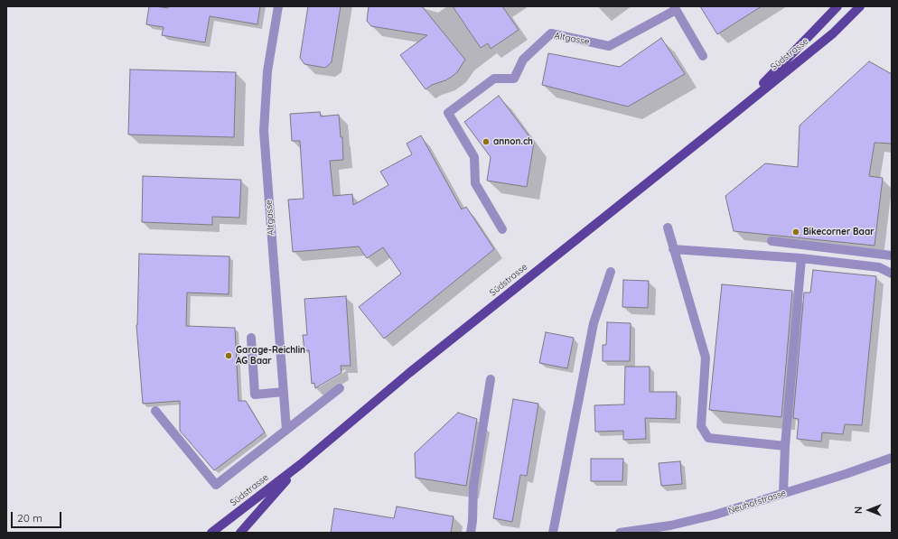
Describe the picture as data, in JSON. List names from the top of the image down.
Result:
{
  "streets": {
    "main road": ["Südstrasse"],
    "street": ["Altgasse", "Neuhofstrasse"]
  },
  "places": ["annon.ch", "Bikecorner Baar", "Garage-Reichlin AG Baar"],
  "scale_bar": "20 m",
  "north": "left"
}
